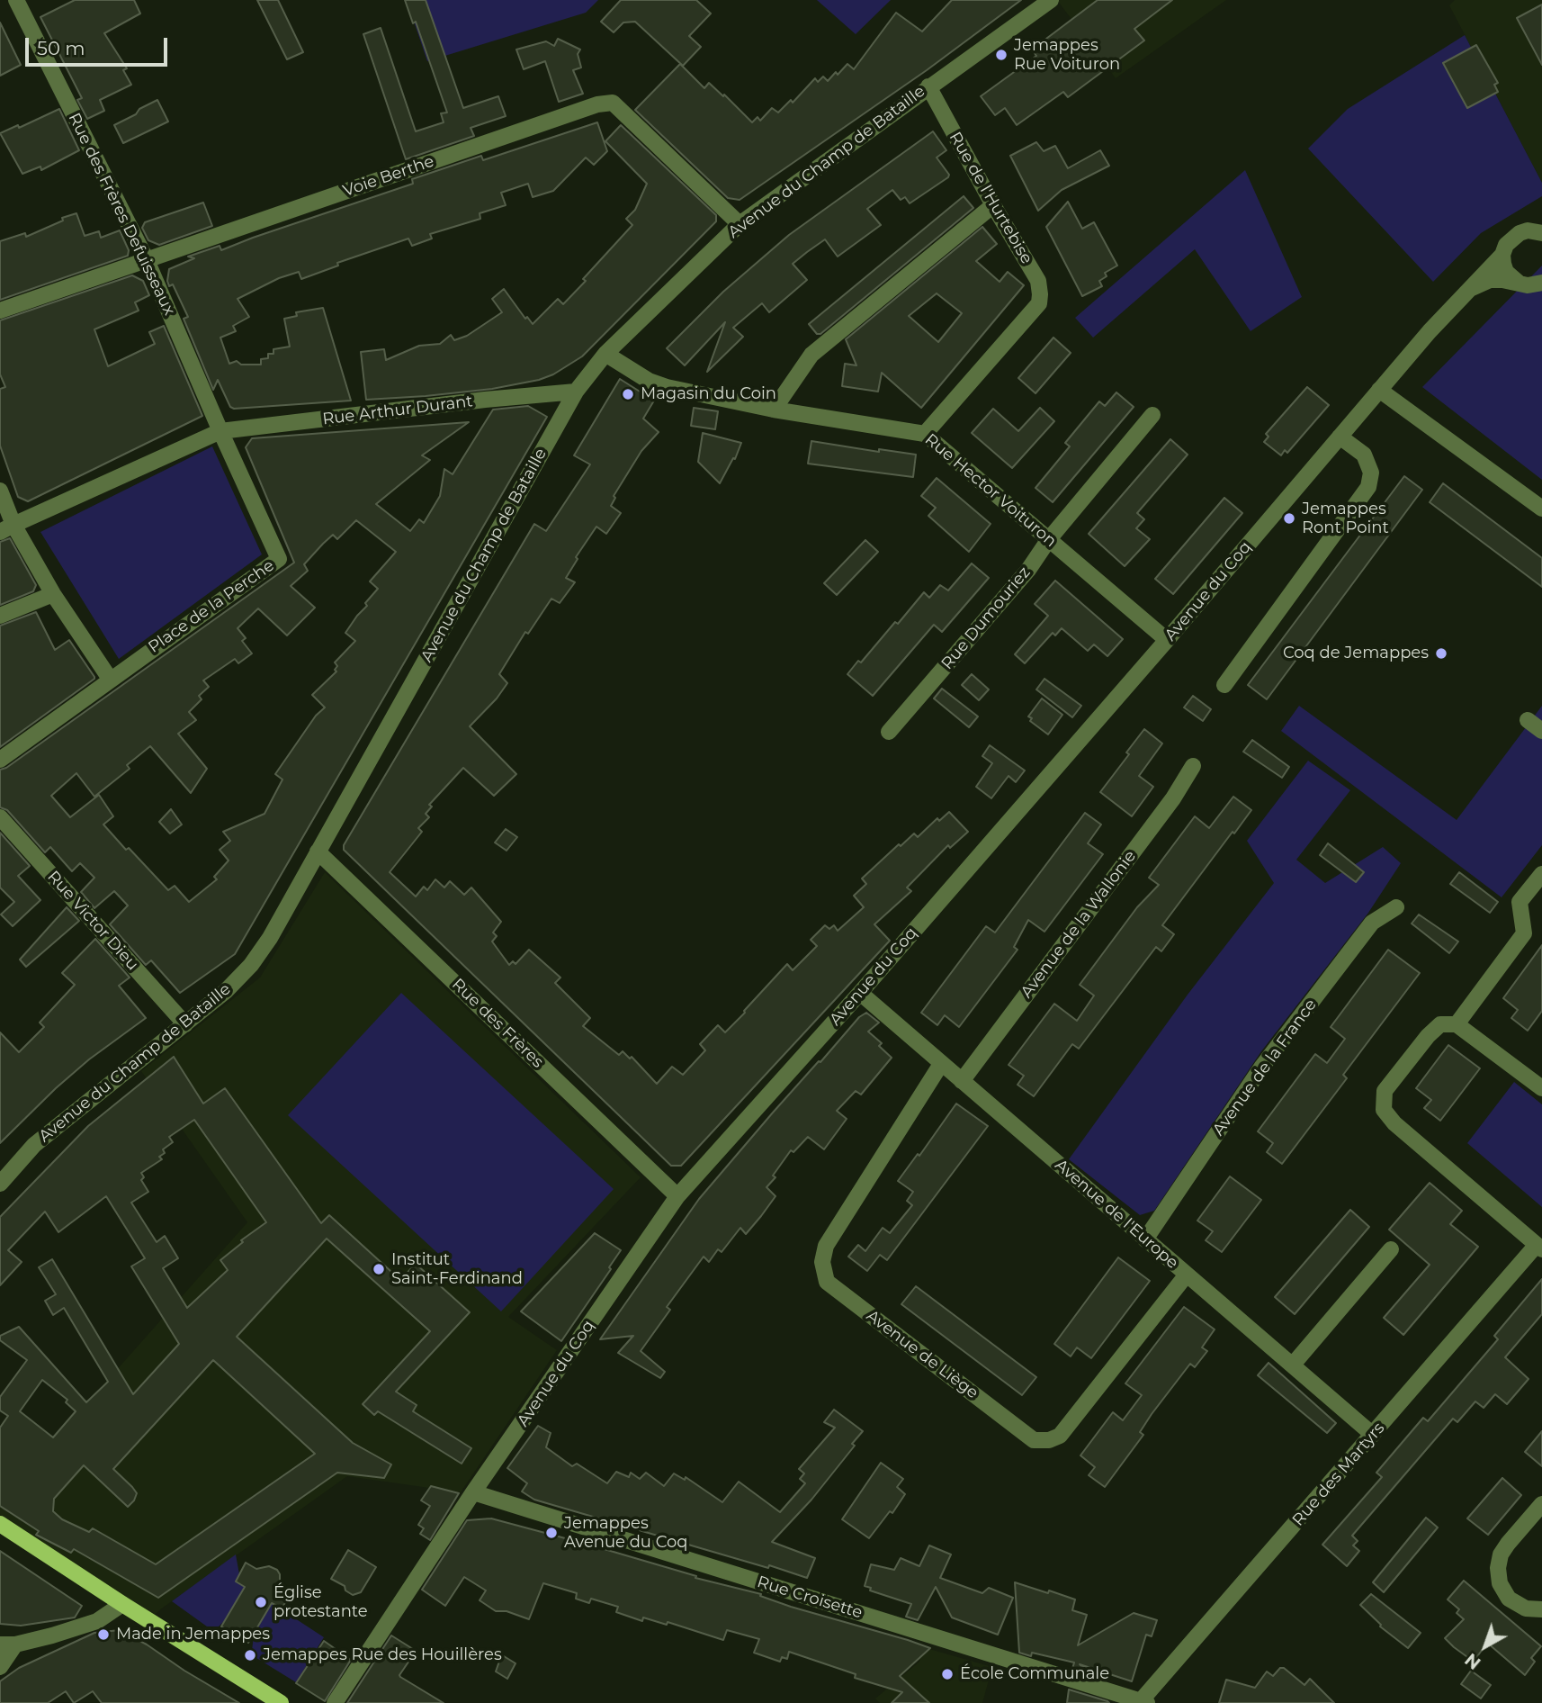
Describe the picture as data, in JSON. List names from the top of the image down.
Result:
{
  "streets": {
    "street": [
      "Avenue du Champ de Bataille",
      "Voie Berthe",
      "Rue de l'Hurtebise",
      "Rue des Frères Defuisseaux",
      "Rue Arthur Durant",
      "Rue Hector Voituron",
      "Avenue du Coq",
      "Place de la Perche",
      "Rue Dumouriez",
      "Rue Victor Dieu",
      "Avenue de la Wallonie",
      "Rue des Frères",
      "Avenue de la France",
      "Avenue de l'Europe",
      "Avenue de Liège",
      "Rue des Martyrs",
      "Rue Croisette"
    ]
  },
  "crossings": [
    ["Avenue du Champ de Bataille", "Voie Berthe"],
    ["Avenue du Champ de Bataille", "Rue de l'Hurtebise"],
    ["Avenue du Champ de Bataille", "Rue Arthur Durant"],
    ["Avenue du Champ de Bataille", "Rue Hector Voituron"],
    ["Avenue du Champ de Bataille", "Rue Victor Dieu"],
    ["Avenue du Champ de Bataille", "Rue des Frères"],
    ["Voie Berthe", "Rue des Frères Defuisseaux"],
    ["Rue de l'Hurtebise", "Rue Hector Voituron"],
    ["Rue des Frères Defuisseaux", "Rue Arthur Durant"],
    ["Rue des Frères Defuisseaux", "Place de la Perche"],
    ["Rue Arthur Durant", "Place de la Perche"],
    ["Rue Hector Voituron", "Avenue du Coq"],
    ["Rue Hector Voituron", "Rue Dumouriez"],
    ["Avenue du Coq", "Rue des Frères"],
    ["Avenue du Coq", "Avenue de l'Europe"],
    ["Avenue du Coq", "Rue Croisette"],
    ["Avenue de la Wallonie", "Avenue de l'Europe"],
    ["Avenue de la France", "Avenue de l'Europe"],
    ["Avenue de l'Europe", "Avenue de Liège"],
    ["Avenue de l'Europe", "Rue des Martyrs"],
    ["Rue des Martyrs", "Rue Croisette"]
  ],
  "places": [
    "Jemappes Rue Voituron",
    "Magasin du Coin",
    "Jemappes Ront Point",
    "Coq de Jemappes",
    "Institut Saint-Ferdinand",
    "Jemappes Avenue du Coq",
    "Église protestante",
    "Made in Jemappes",
    "Jemappes Rue des Houillères",
    "École Communale"
  ],
  "scale_bar": "50 m",
  "north": "bottom left"
}
